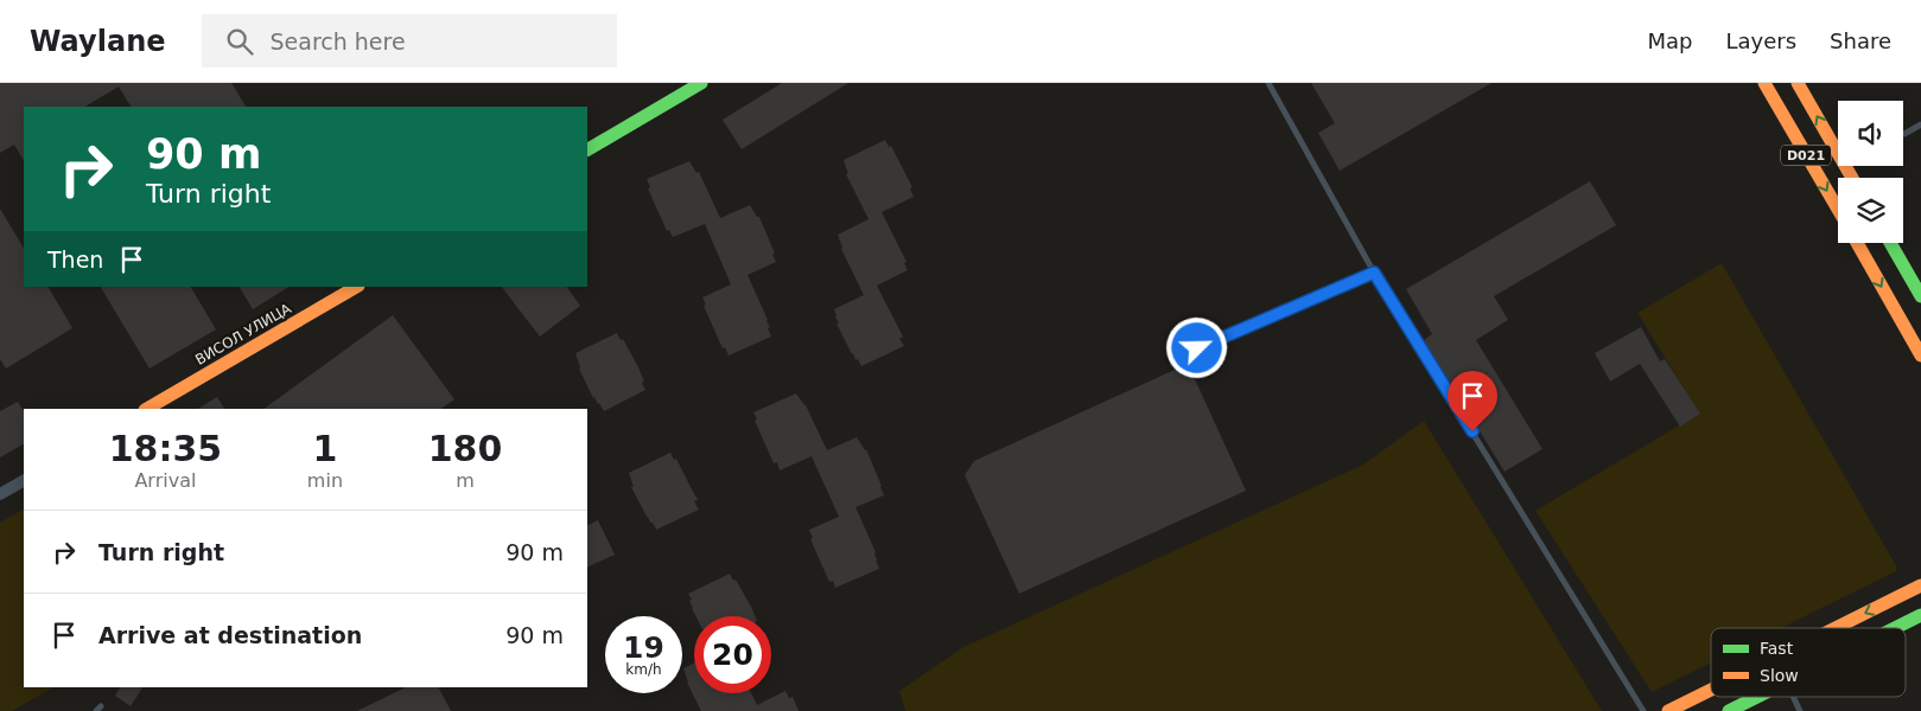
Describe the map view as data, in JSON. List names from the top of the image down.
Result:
{
  "streets": {
    "main road": ["D021", "ВИСОЛ УЛИЦА"]
  },
  "legend": ["Fast", "Slow"],
  "page": {
    "header": "Waylane",
    "search": "Search here",
    "nav": ["Map", "Layers", "Share"],
    "turn": ["90 m", "Turn right"],
    "then": "Then",
    "eta": [
      "18:35",
      "Arrival",
      "1",
      "min",
      "180",
      "m"
    ],
    "list": [
      {
        "name": "Turn right",
        "value": "90 m"
      },
      {
        "name": "Arrive at destination",
        "value": "90 m"
      }
    ],
    "speed": "19 km/h",
    "limit": "20"
  }
}
